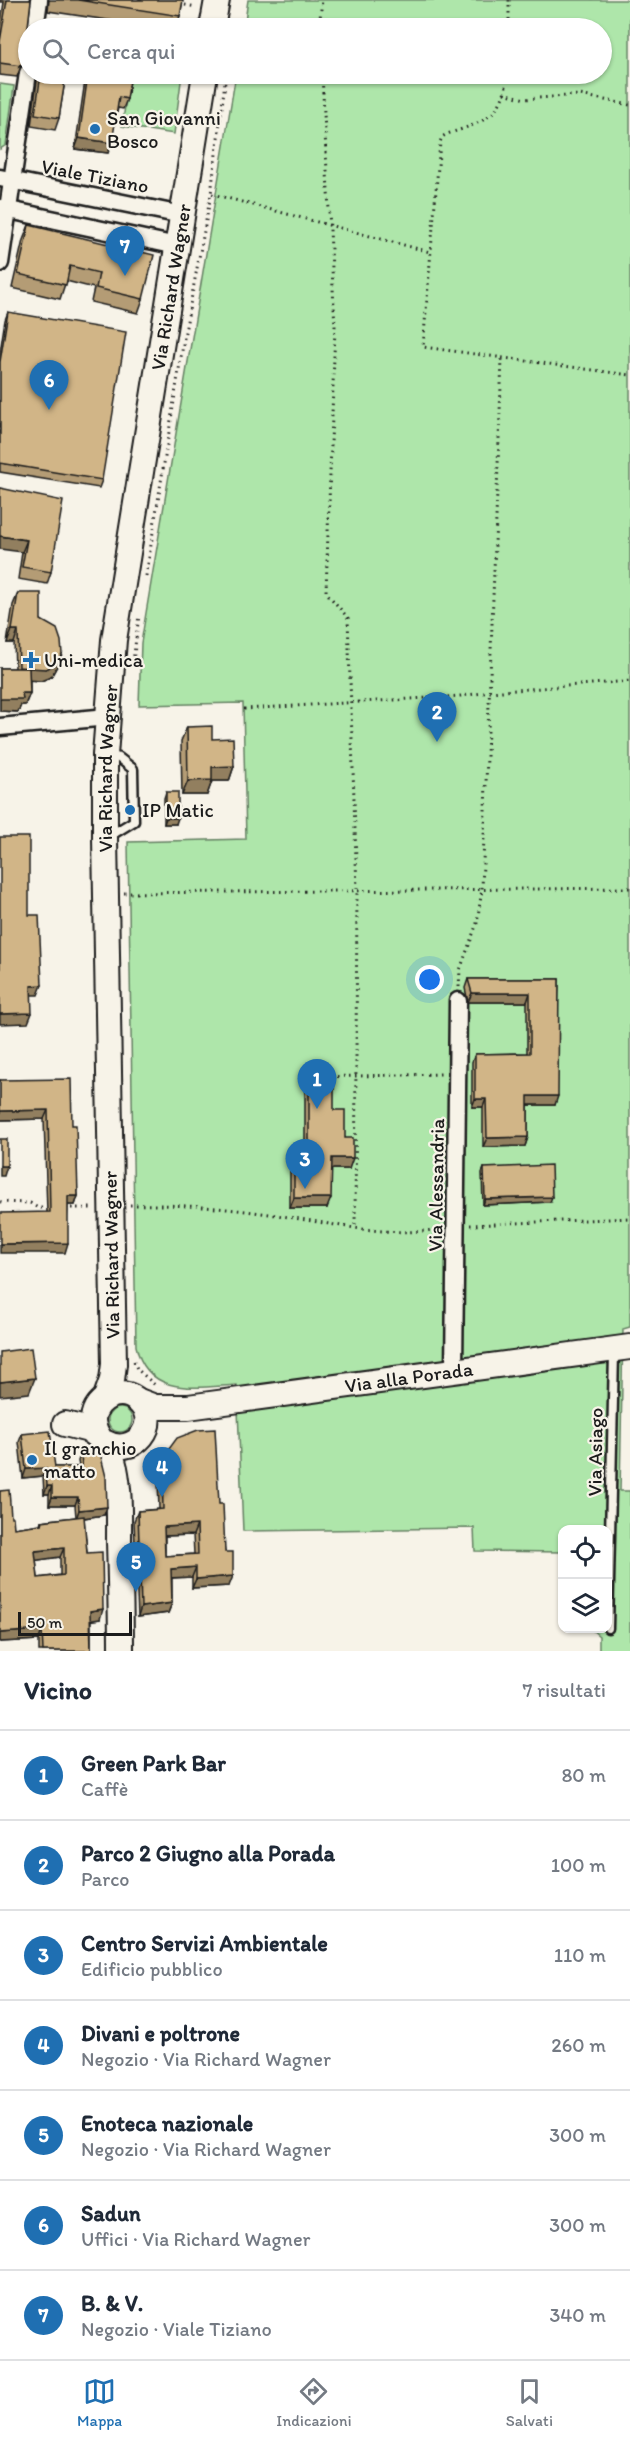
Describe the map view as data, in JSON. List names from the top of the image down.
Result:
{
  "streets": {
    "street": [
      "Viale Tiziano",
      "Via Richard Wagner",
      "Via Alessandria",
      "Via alla Porada"
    ],
    "lane": ["Via Asiago"]
  },
  "crossings": [
    ["Viale Tiziano", "Via Richard Wagner"],
    ["Via Richard Wagner", "Via alla Porada"],
    ["Via Alessandria", "Via alla Porada"],
    ["Via alla Porada", "Via Asiago"]
  ],
  "places": {
    "other": ["San Giovanni Bosco", "IP Matic", "Il granchio matto"],
    "health": ["Uni-medica"]
  },
  "scale_bar": "50 m",
  "page": {
    "search": "Cerca qui",
    "pins": [
      "7",
      "6",
      "2",
      "1",
      "3",
      "4",
      "5"
    ],
    "scale": "50 m",
    "heading": ["Vicino", "7 risultati"],
    "list": [
      {
        "mark": "1",
        "name": "Green Park Bar",
        "note": "Caffè",
        "value": "80 m"
      },
      {
        "mark": "2",
        "name": "Parco 2 Giugno alla Porada",
        "note": "Parco",
        "value": "100 m"
      },
      {
        "mark": "3",
        "name": "Centro Servizi Ambientale",
        "note": "Edificio pubblico",
        "value": "110 m"
      },
      {
        "mark": "4",
        "name": "Divani e poltrone",
        "note": "Negozio · Via Richard Wagner",
        "value": "260 m"
      },
      {
        "mark": "5",
        "name": "Enoteca nazionale",
        "note": "Negozio · Via Richard Wagner",
        "value": "300 m"
      },
      {
        "mark": "6",
        "name": "Sadun",
        "note": "Uffici · Via Richard Wagner",
        "value": "300 m"
      },
      {
        "mark": "7",
        "name": "B. & V.",
        "note": "Negozio · Viale Tiziano",
        "value": "340 m"
      }
    ],
    "nav": ["Mappa", "Indicazioni", "Salvati"]
  }
}
